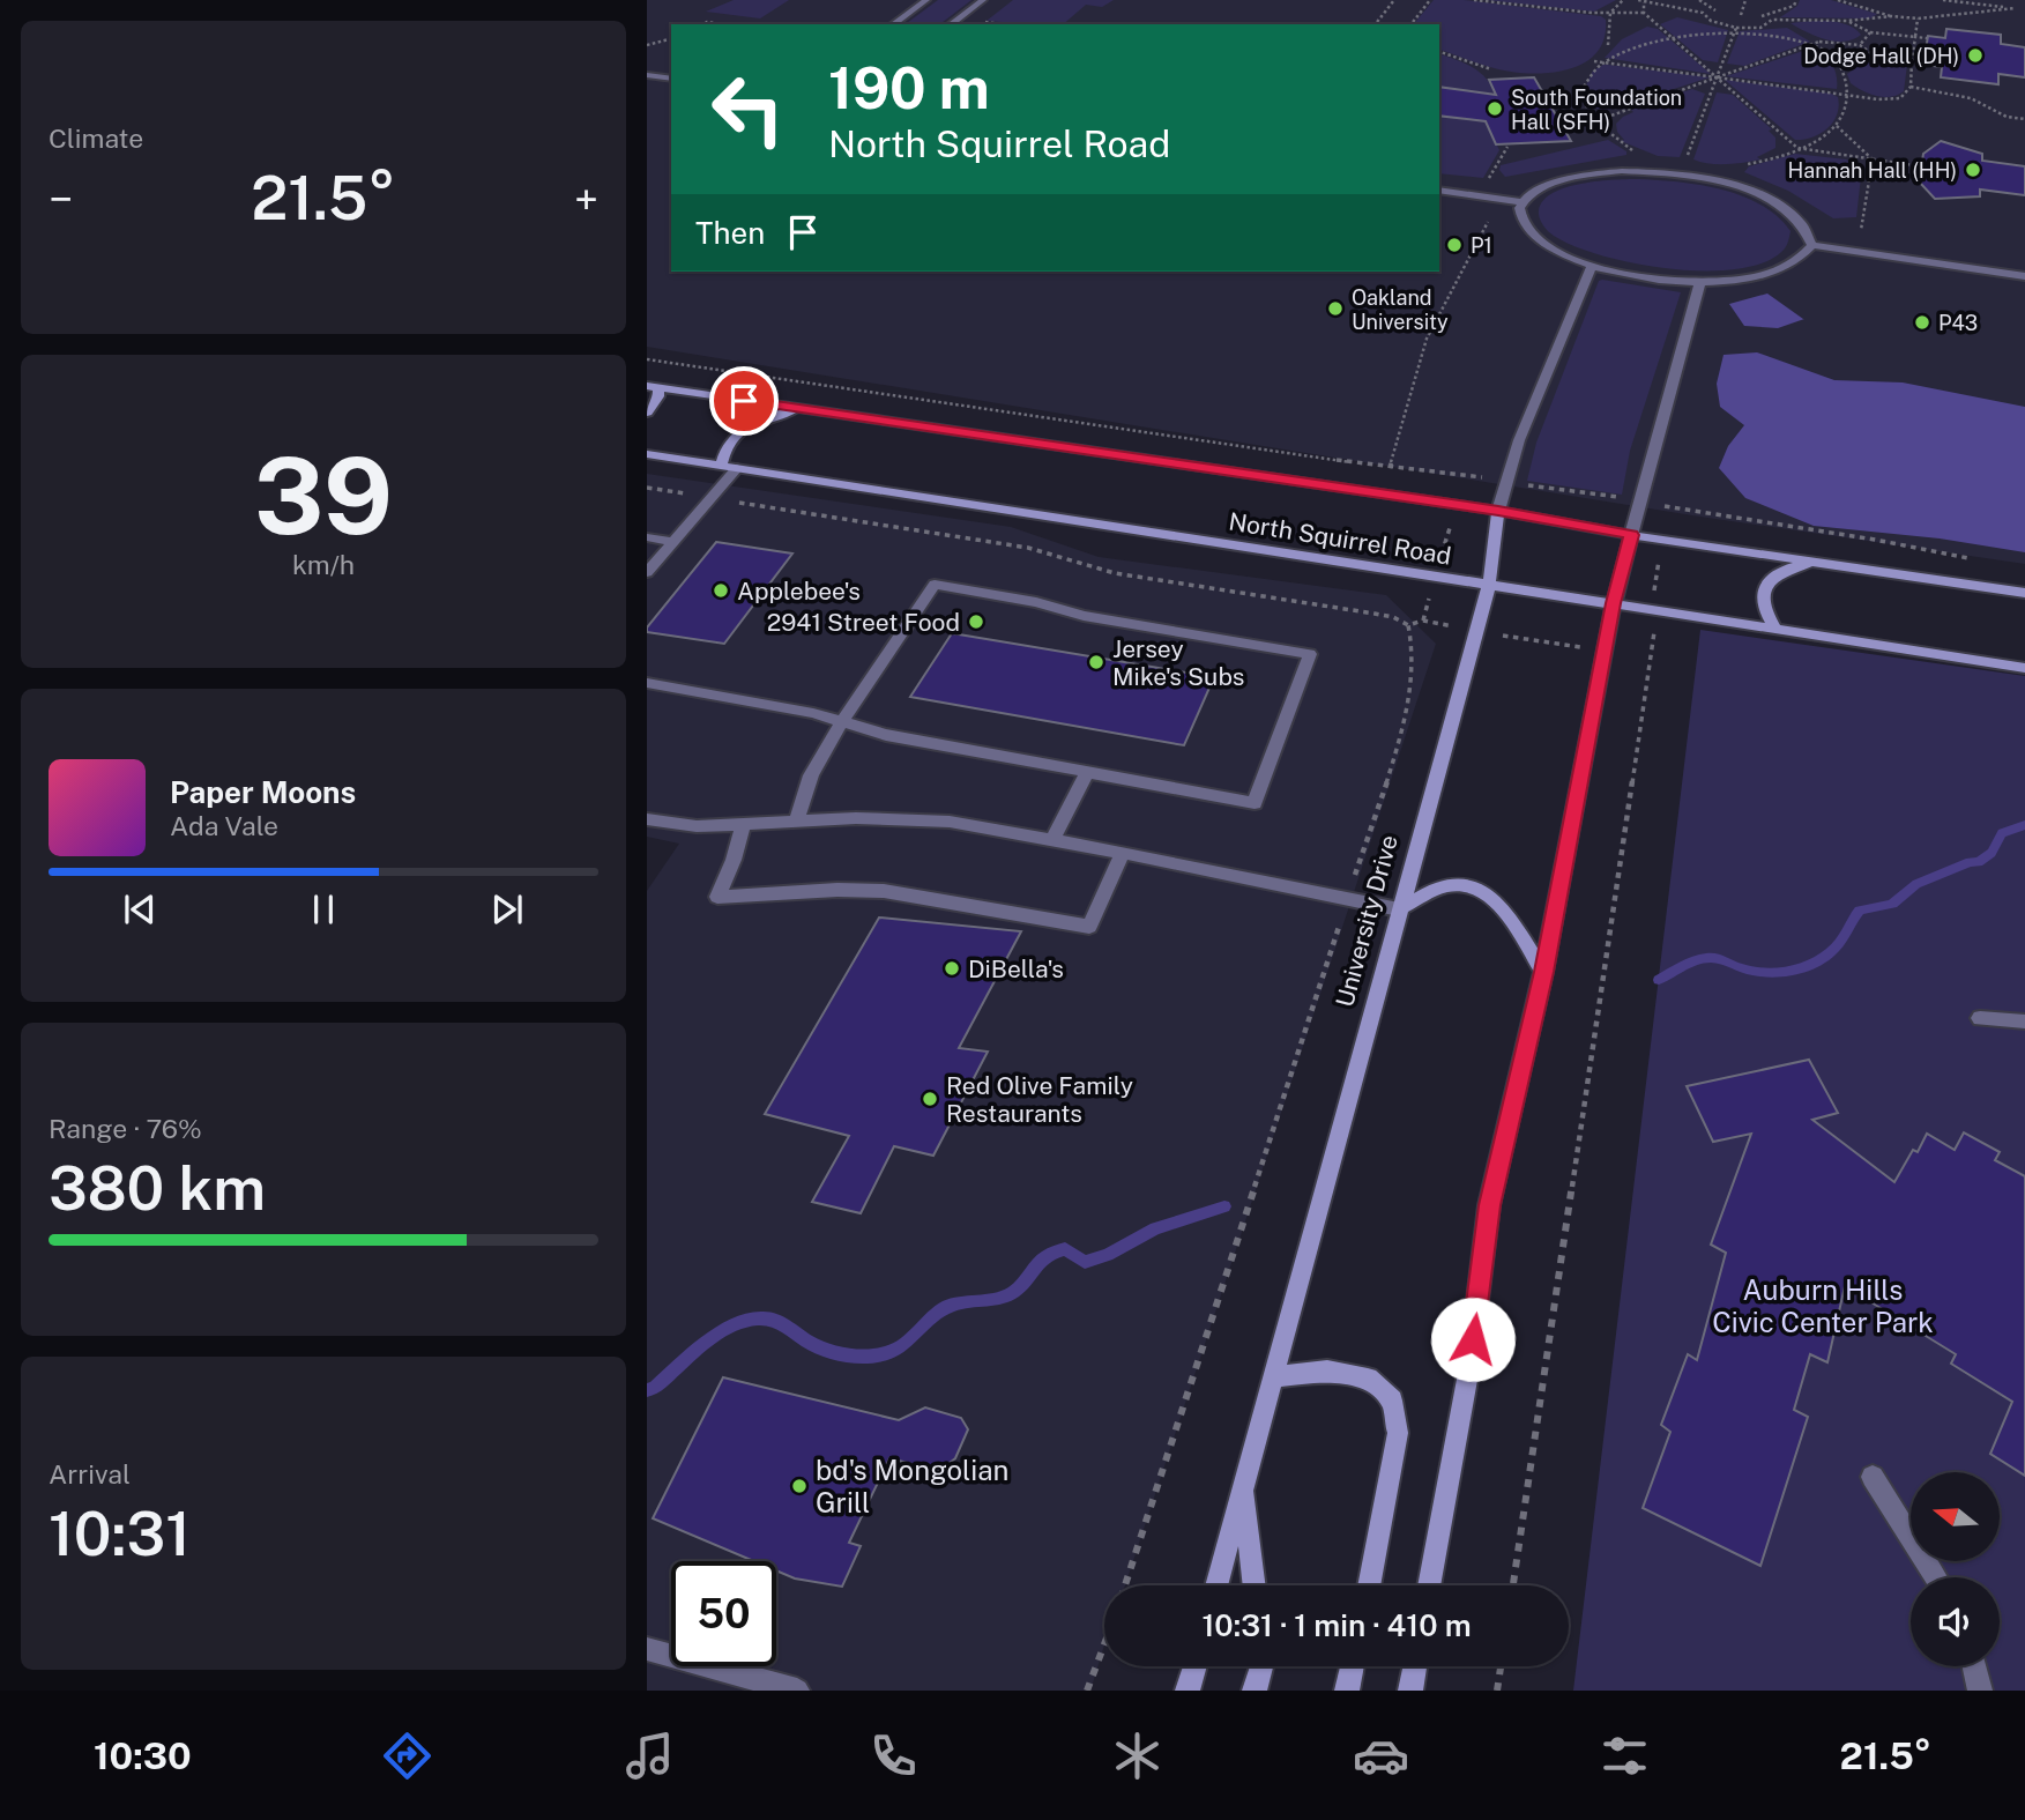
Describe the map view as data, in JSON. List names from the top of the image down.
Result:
{
  "streets": {
    "main road": ["North Squirrel Road", "University Drive"]
  },
  "crossings": [
    ["North Squirrel Road", "University Drive"]
  ],
  "parks": ["Auburn Hills Civic Center Park"],
  "places": [
    "Dodge Hall (DH)",
    "South Foundation Hall (SFH)",
    "Hannah Hall (HH)",
    "P1",
    "Oakland University",
    "P43",
    "Applebee's",
    "2941 Street Food",
    "Jersey Mike's Subs",
    "DiBella's",
    "Red Olive Family Restaurants",
    "bd's Mongolian Grill"
  ],
  "north": "left",
  "page": {
    "tile": [
      "Climate",
      ["39", "km/h"],
      ["Range · 76%", "380 km"],
      ["Arrival", "10:31"]
    ],
    "turn": ["190 m", "North Squirrel Road"],
    "heat": ["−", "21.5°", "+"],
    "then": "Then",
    "song": ["Paper Moons", "Ada Vale"],
    "limit": "50",
    "trip": "10:31 · 1 min · 410 m",
    "tabs": ["10:30", "21.5°"]
  }
}
